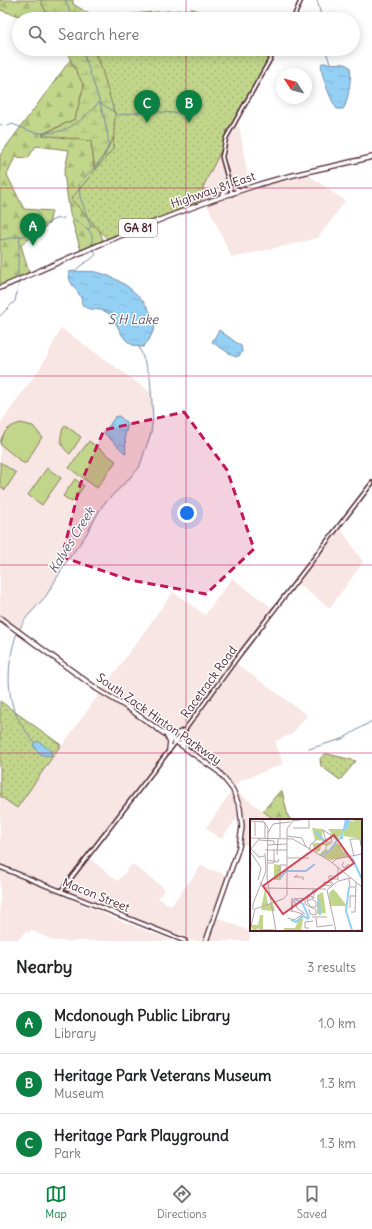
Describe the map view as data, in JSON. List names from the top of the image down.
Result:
{
  "streets": {
    "main road": [
      "Highway 81 East",
      "GA 81",
      "South Zack Hinton Parkway",
      "Macon Street"
    ],
    "street": ["Racetrack Road"]
  },
  "crossings": [
    ["Racetrack Road", "South Zack Hinton Parkway"],
    ["Racetrack Road", "Macon Street"]
  ],
  "water": ["S H Lake", "Kalves Creek"],
  "north": "top left",
  "page": {
    "search": "Search here",
    "pins": ["B", "C", "A"],
    "heading": ["Nearby", "3 results"],
    "list": [
      {
        "mark": "A",
        "name": "Mcdonough Public Library",
        "note": "Library",
        "value": "1.0 km"
      },
      {
        "mark": "B",
        "name": "Heritage Park Veterans Museum",
        "note": "Museum",
        "value": "1.3 km"
      },
      {
        "mark": "C",
        "name": "Heritage Park Playground",
        "note": "Park",
        "value": "1.3 km"
      }
    ],
    "nav": ["Map", "Directions", "Saved"]
  }
}
